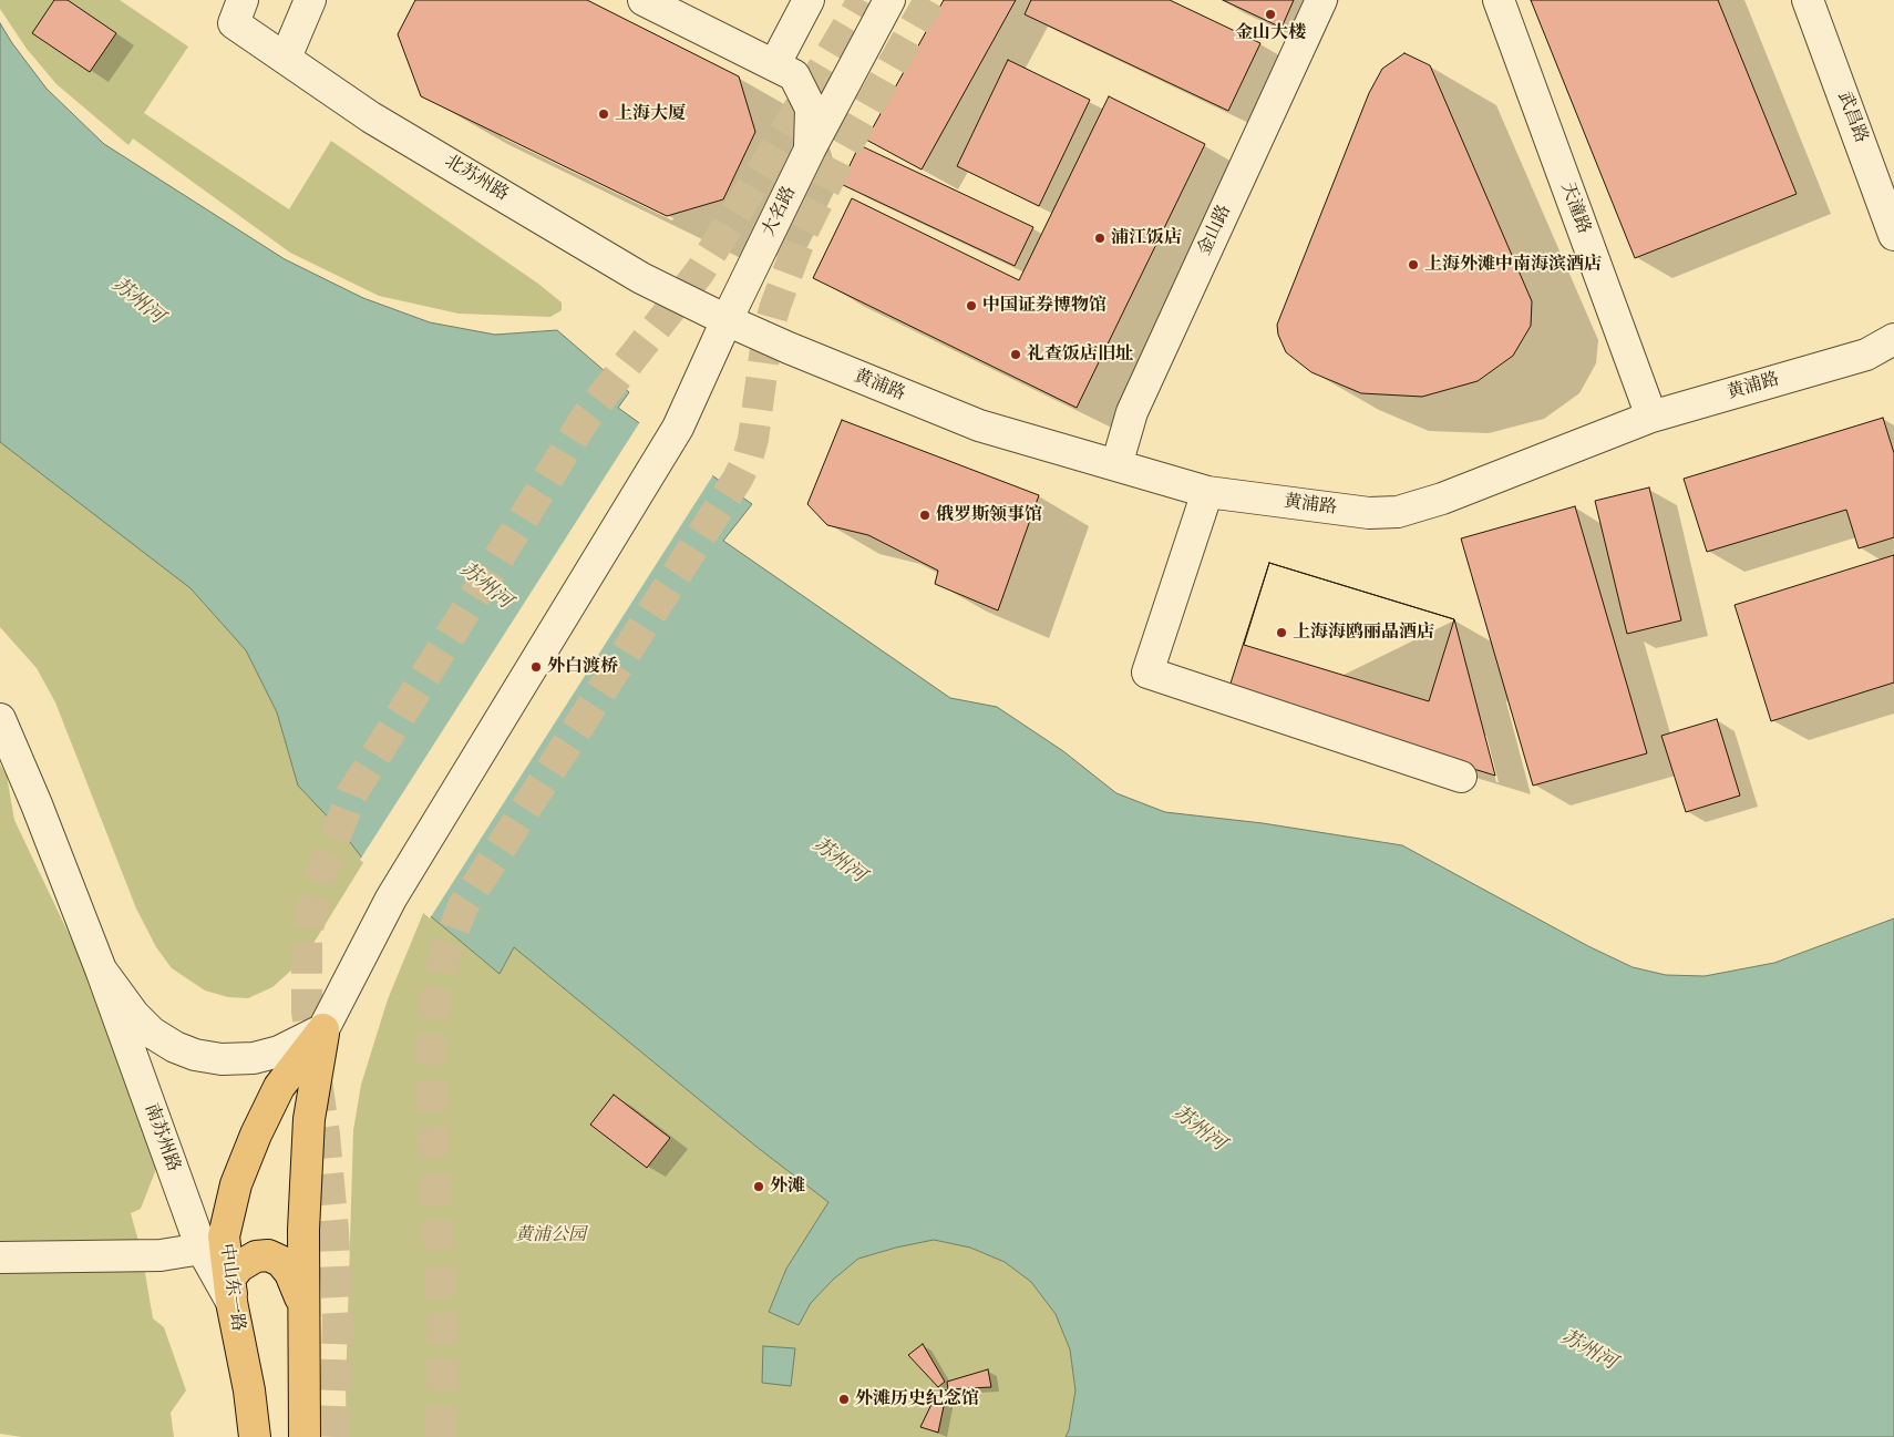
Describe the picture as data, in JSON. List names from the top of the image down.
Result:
{
  "streets": {
    "main road": ["中山东一路"],
    "street": [
      "武昌路",
      "北苏州路",
      "天潼路",
      "大名路",
      "金山路",
      "黄浦路",
      "南苏州路"
    ]
  },
  "crossings": [
    ["北苏州路", "大名路"],
    ["北苏州路", "黄浦路"],
    ["天潼路", "黄浦路"],
    ["大名路", "黄浦路"],
    ["大名路", "中山东一路"],
    ["金山路", "黄浦路"],
    ["南苏州路", "中山东一路"]
  ],
  "water": ["苏州河"],
  "parks": ["黄浦公园"],
  "places": [
    "金山大楼",
    "上海大厦",
    "浦江饭店",
    "上海外滩中南海滨酒店",
    "中国证券博物馆",
    "礼查饭店旧址",
    "俄罗斯领事馆",
    "上海海鸥丽晶酒店",
    "外白渡桥",
    "外滩",
    "外滩历史纪念馆"
  ]
}
